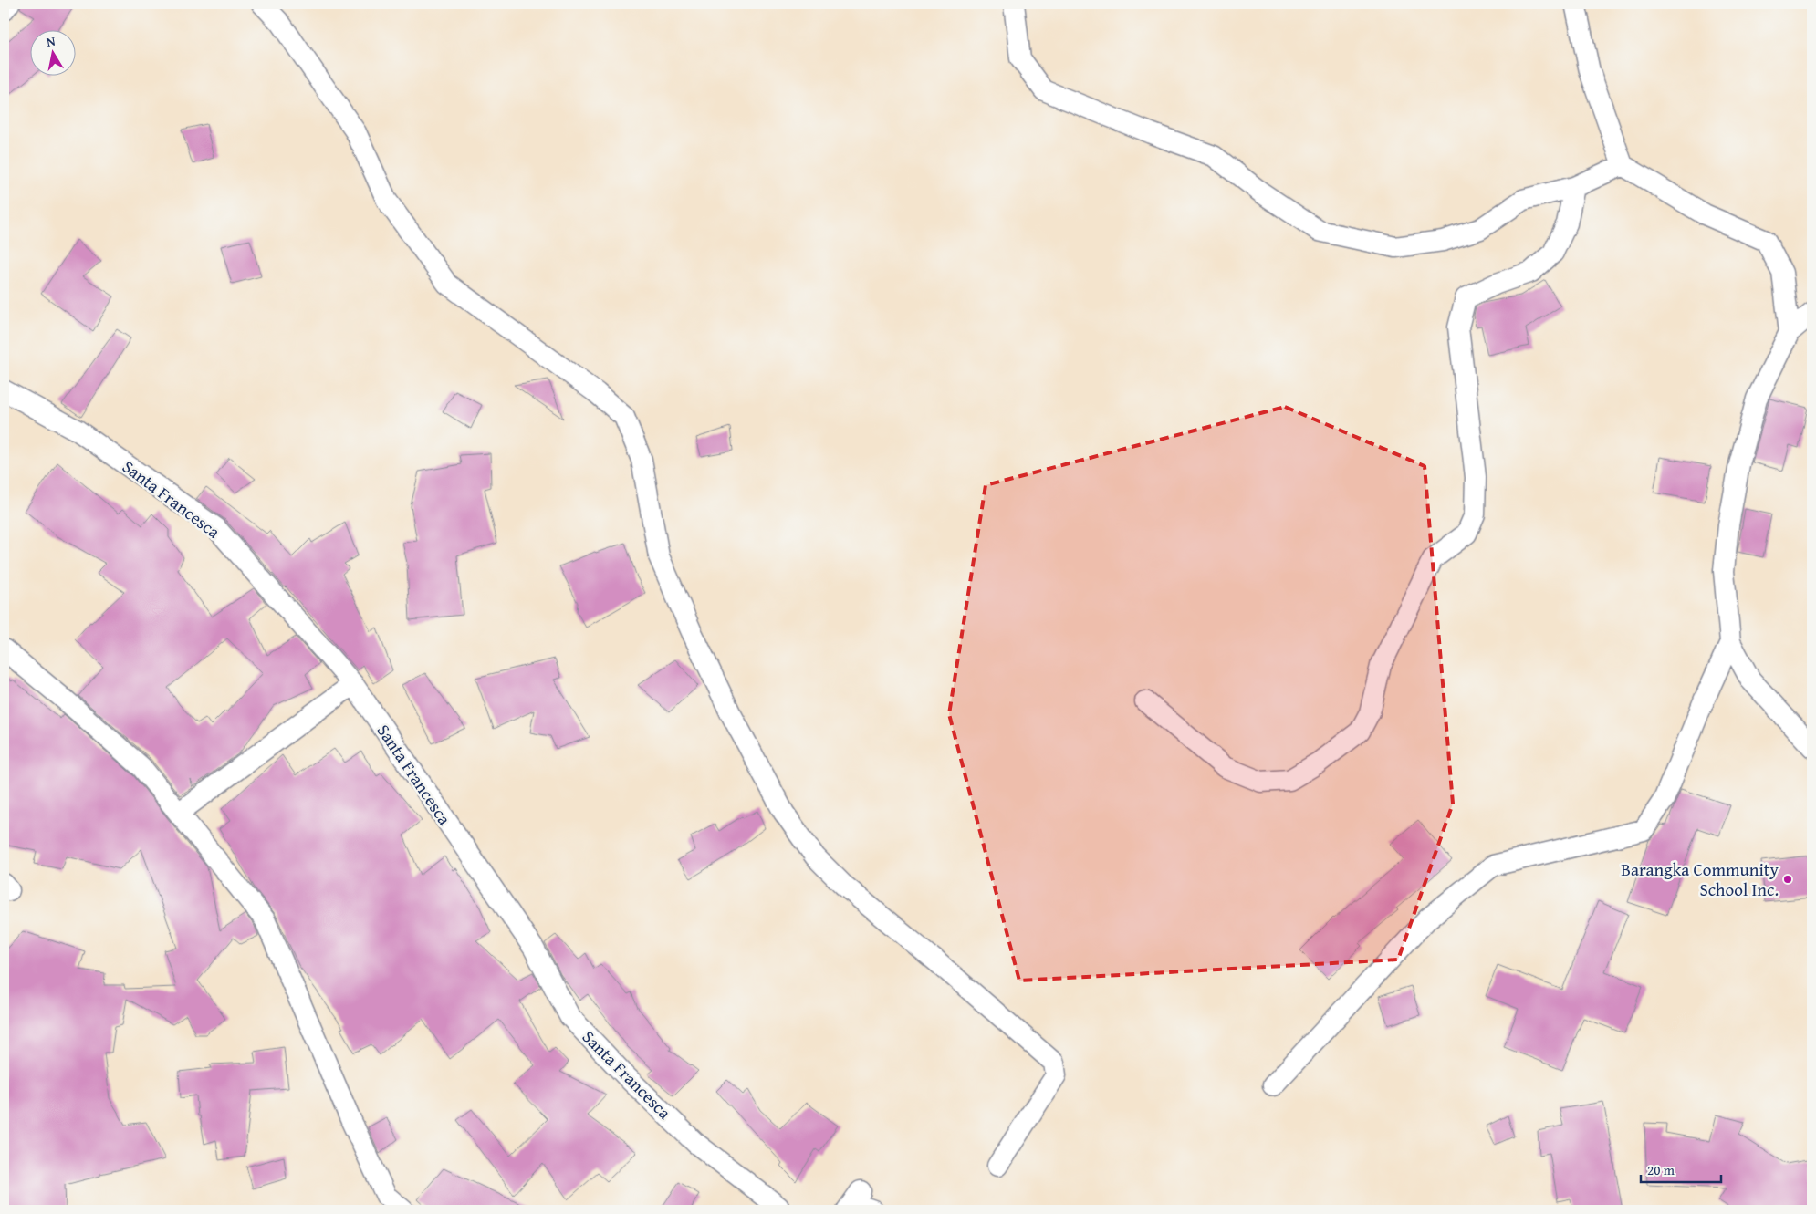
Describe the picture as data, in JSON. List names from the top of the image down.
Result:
{
  "streets": {
    "street": ["Santa Francesca"]
  },
  "places": ["Barangka Community School Inc."],
  "scale_bar": "20 m",
  "north": "top"
}
